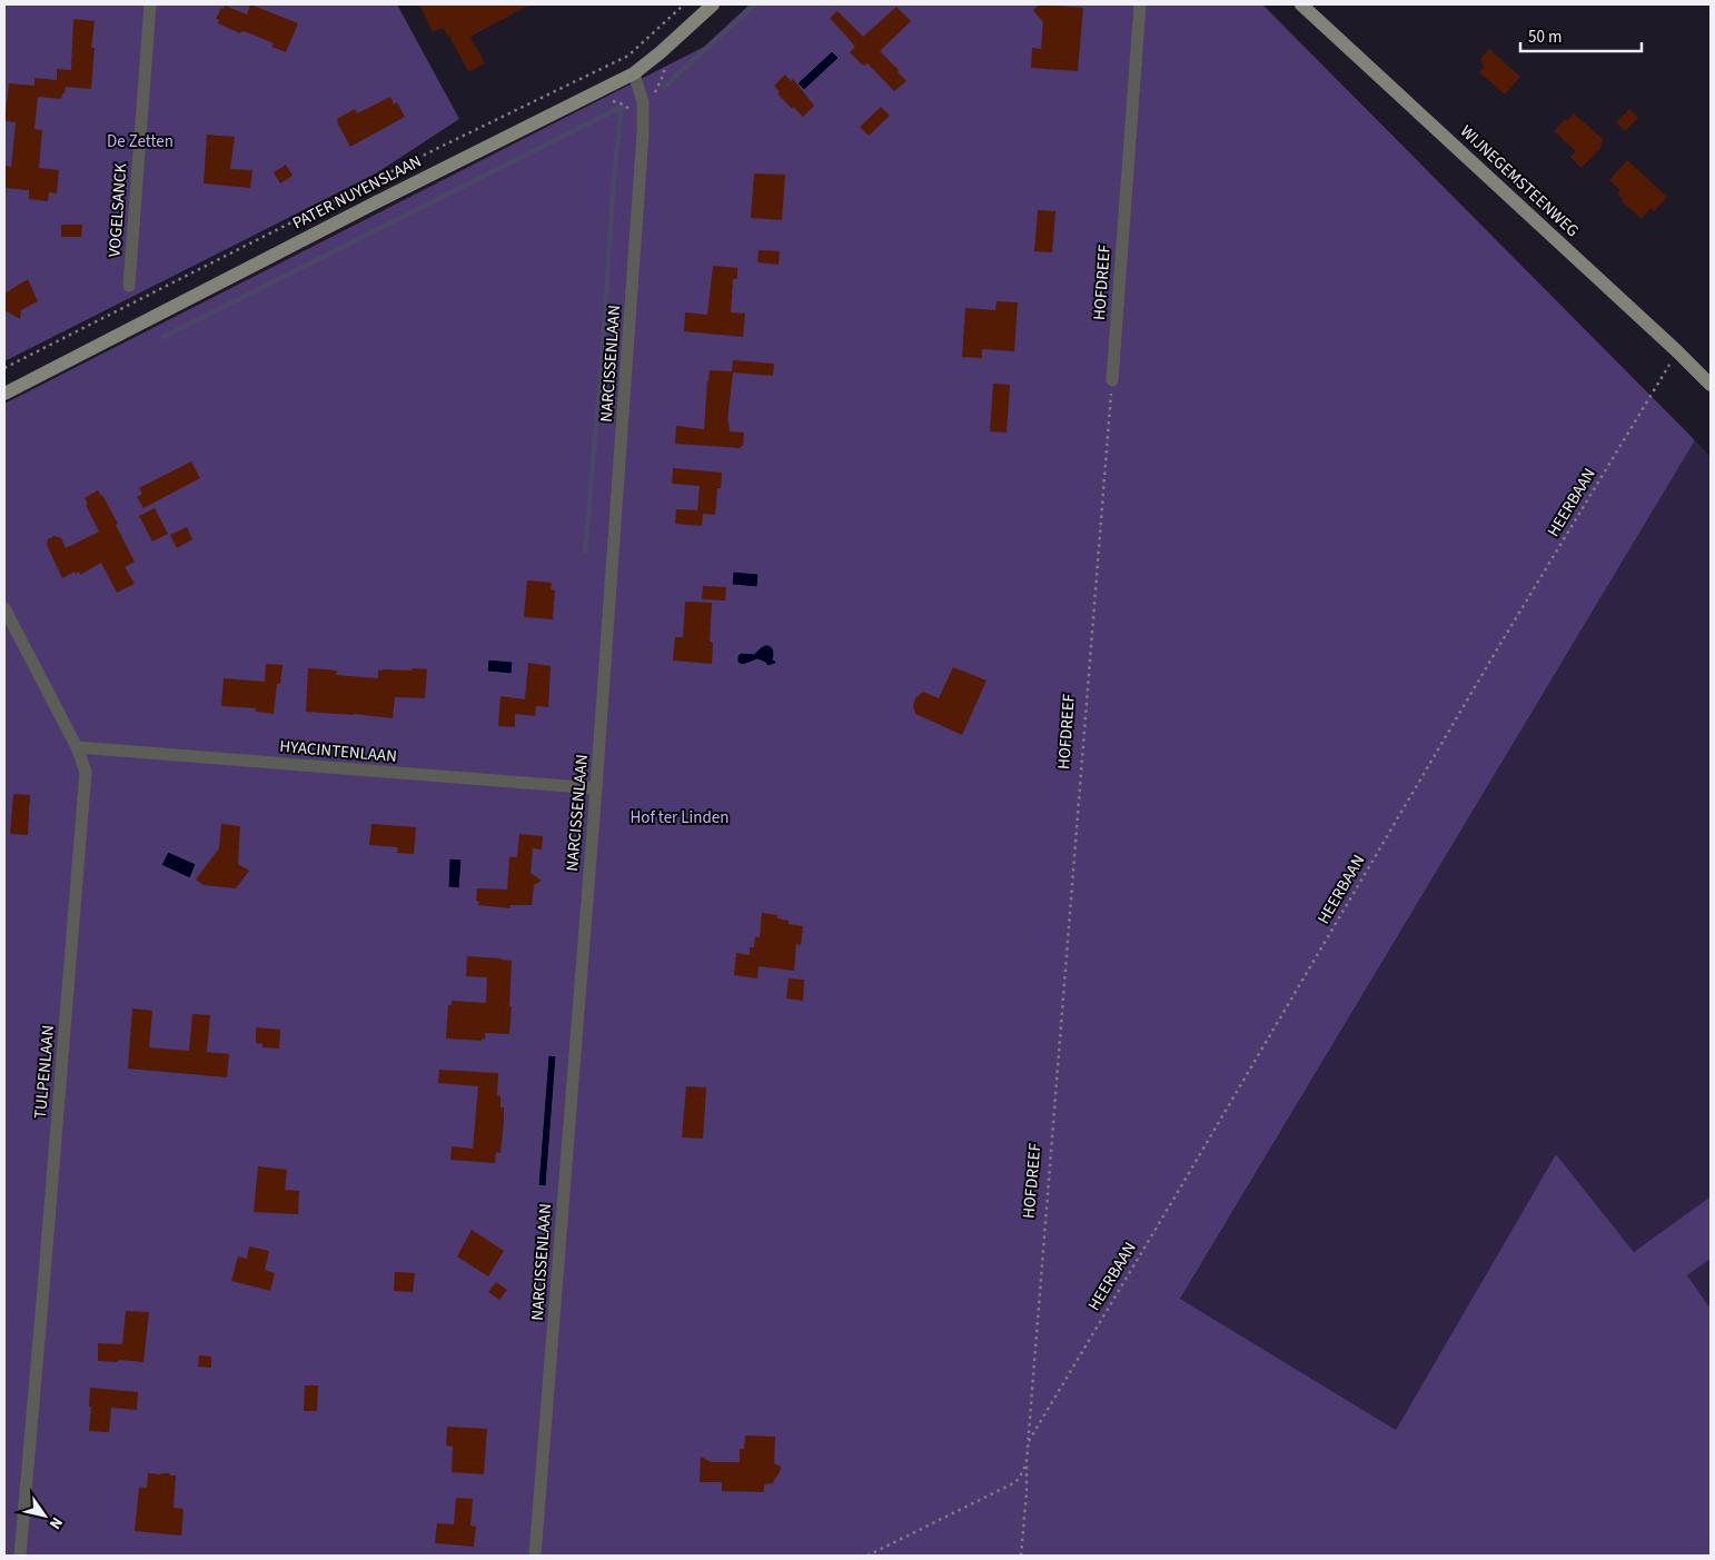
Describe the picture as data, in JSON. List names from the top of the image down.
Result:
{
  "streets": {
    "street": [
      "WIJNEGEMSTEENWEG",
      "PATER NUYENSLAAN",
      "VOGELSANCK",
      "HOFDREEF",
      "NARCISSENLAAN",
      "HYACINTENLAAN",
      "TULPENLAAN"
    ],
    "path": ["HEERBAAN"]
  },
  "crossings": [
    ["WIJNEGEMSTEENWEG", "HEERBAAN"],
    ["PATER NUYENSLAAN", "NARCISSENLAAN"],
    ["HOFDREEF", "HEERBAAN"],
    ["NARCISSENLAAN", "HYACINTENLAAN"],
    ["HYACINTENLAAN", "TULPENLAAN"]
  ],
  "parks": ["De Zetten", "Hof ter Linden"],
  "scale_bar": "50 m",
  "north": "bottom right"
}
